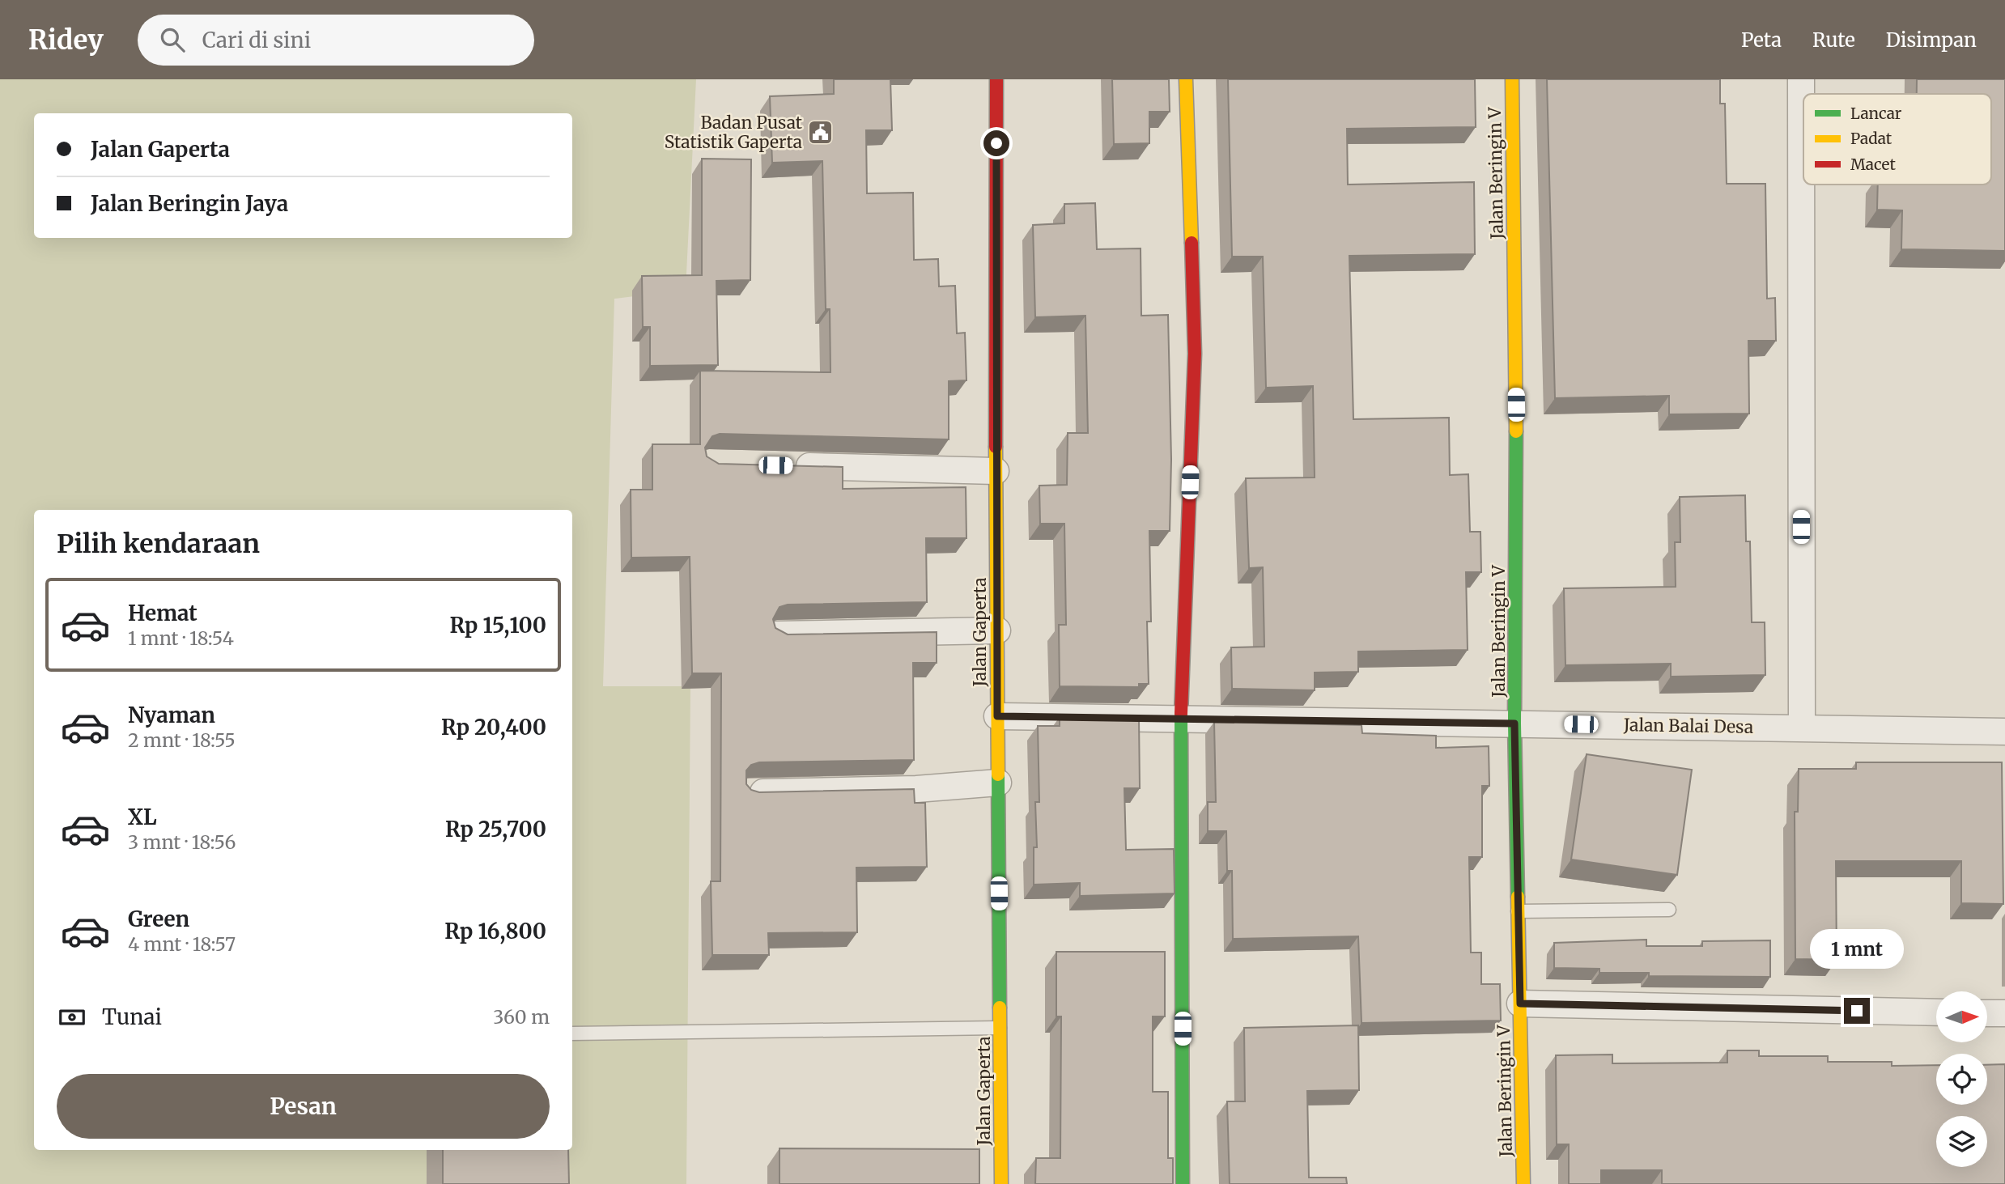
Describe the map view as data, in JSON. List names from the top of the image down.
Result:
{
  "streets": {
    "street": ["Jalan Beringin V", "Jalan Gaperta", "Jalan Balai Desa"]
  },
  "crossings": [
    ["Jalan Beringin V", "Jalan Balai Desa"],
    ["Jalan Gaperta", "Jalan Balai Desa"]
  ],
  "places": {
    "public building": ["Badan Pusat Statistik Gaperta"]
  },
  "legend": ["Lancar", "Padat", "Macet"],
  "north": "right",
  "page": {
    "header": "Ridey",
    "search": "Cari di sini",
    "nav": ["Peta", "Rute", "Disimpan"],
    "banner": ["Jalan Gaperta", "Jalan Beringin Jaya"],
    "heading": "Pilih kendaraan",
    "list": [
      {
        "name": "Hemat",
        "note": "1 mnt · 18:54",
        "value": "Rp 15,100"
      },
      {
        "name": "Nyaman",
        "note": "2 mnt · 18:55",
        "value": "Rp 20,400"
      },
      {
        "name": "XL",
        "note": "3 mnt · 18:56",
        "value": "Rp 25,700"
      },
      {
        "name": "Green",
        "note": "4 mnt · 18:57",
        "value": "Rp 16,800"
      }
    ],
    "bubble": "1 mnt",
    "pay": ["Tunai", "360 m"],
    "buttons": "Pesan"
  }
}
